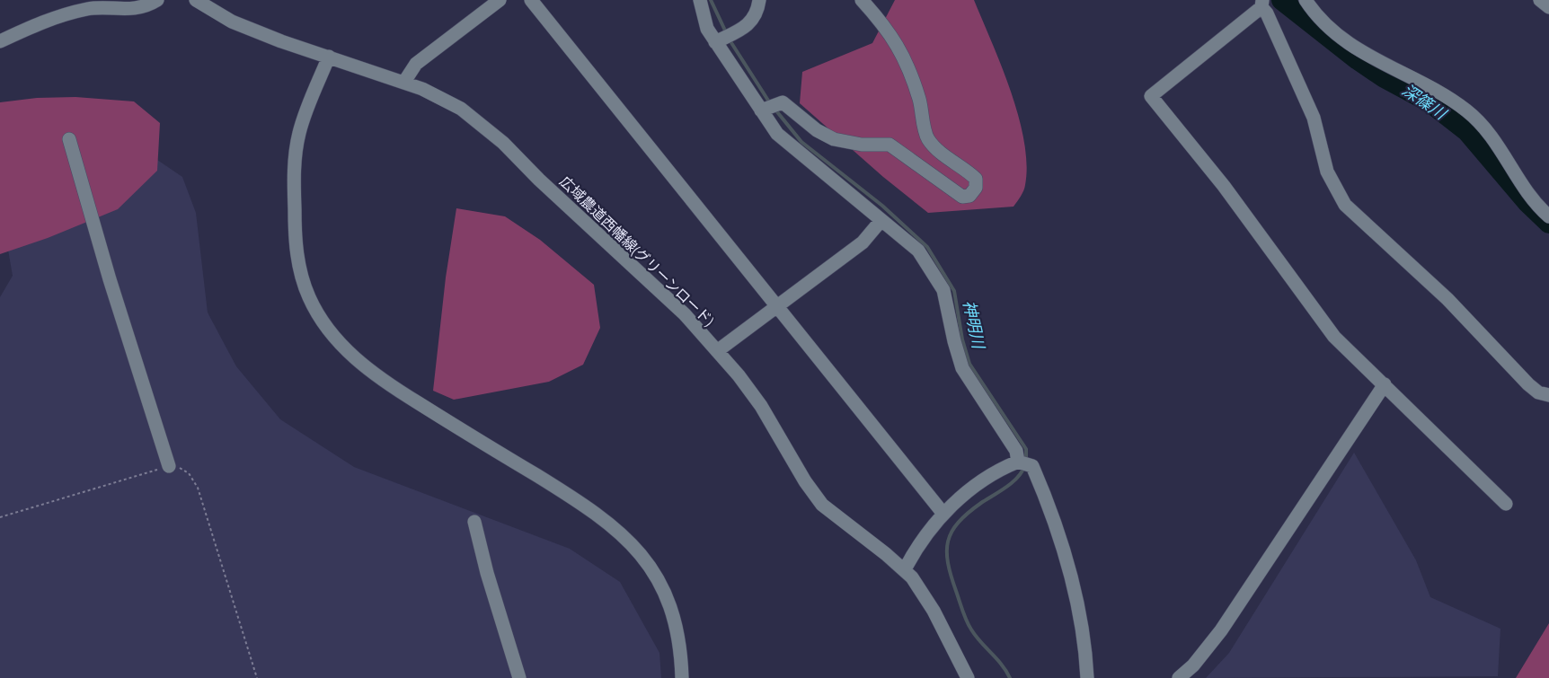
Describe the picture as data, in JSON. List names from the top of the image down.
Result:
{
  "streets": {
    "street": ["広域農道西幡線(グリーンロード)"]
  },
  "water": ["深篠川", "神明川"]
}
